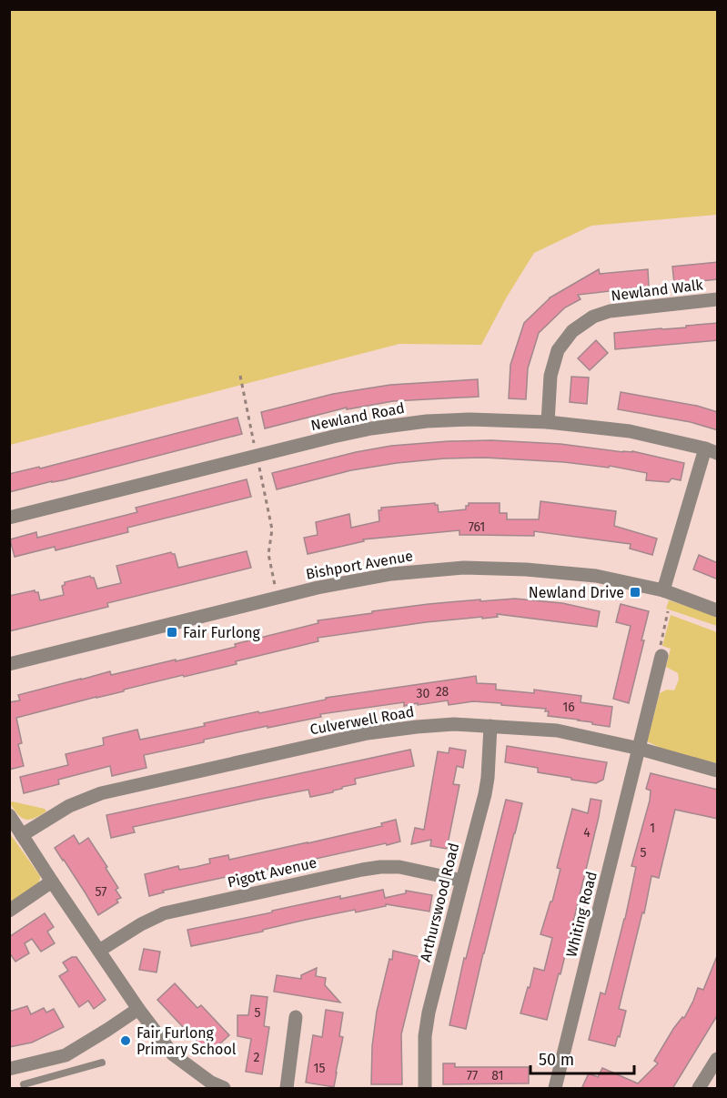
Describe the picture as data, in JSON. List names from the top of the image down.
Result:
{
  "streets": {
    "street": [
      "Newland Walk",
      "Newland Road",
      "Bishport Avenue",
      "Culverwell Road",
      "Pigott Avenue",
      "Arthurswood Road",
      "Whiting Road"
    ]
  },
  "crossings": [
    ["Newland Walk", "Newland Road"],
    ["Culverwell Road", "Arthurswood Road"],
    ["Culverwell Road", "Whiting Road"],
    ["Pigott Avenue", "Arthurswood Road"]
  ],
  "places": {
    "transit": ["Newland Drive", "Fair Furlong"],
    "other": ["Fair Furlong Primary School"]
  },
  "house_numbers": [
    "761",
    "28",
    "30",
    "16",
    "1",
    "4",
    "5",
    "57",
    "5",
    "2",
    "15",
    "77",
    "81"
  ],
  "scale_bar": "50 m"
}
